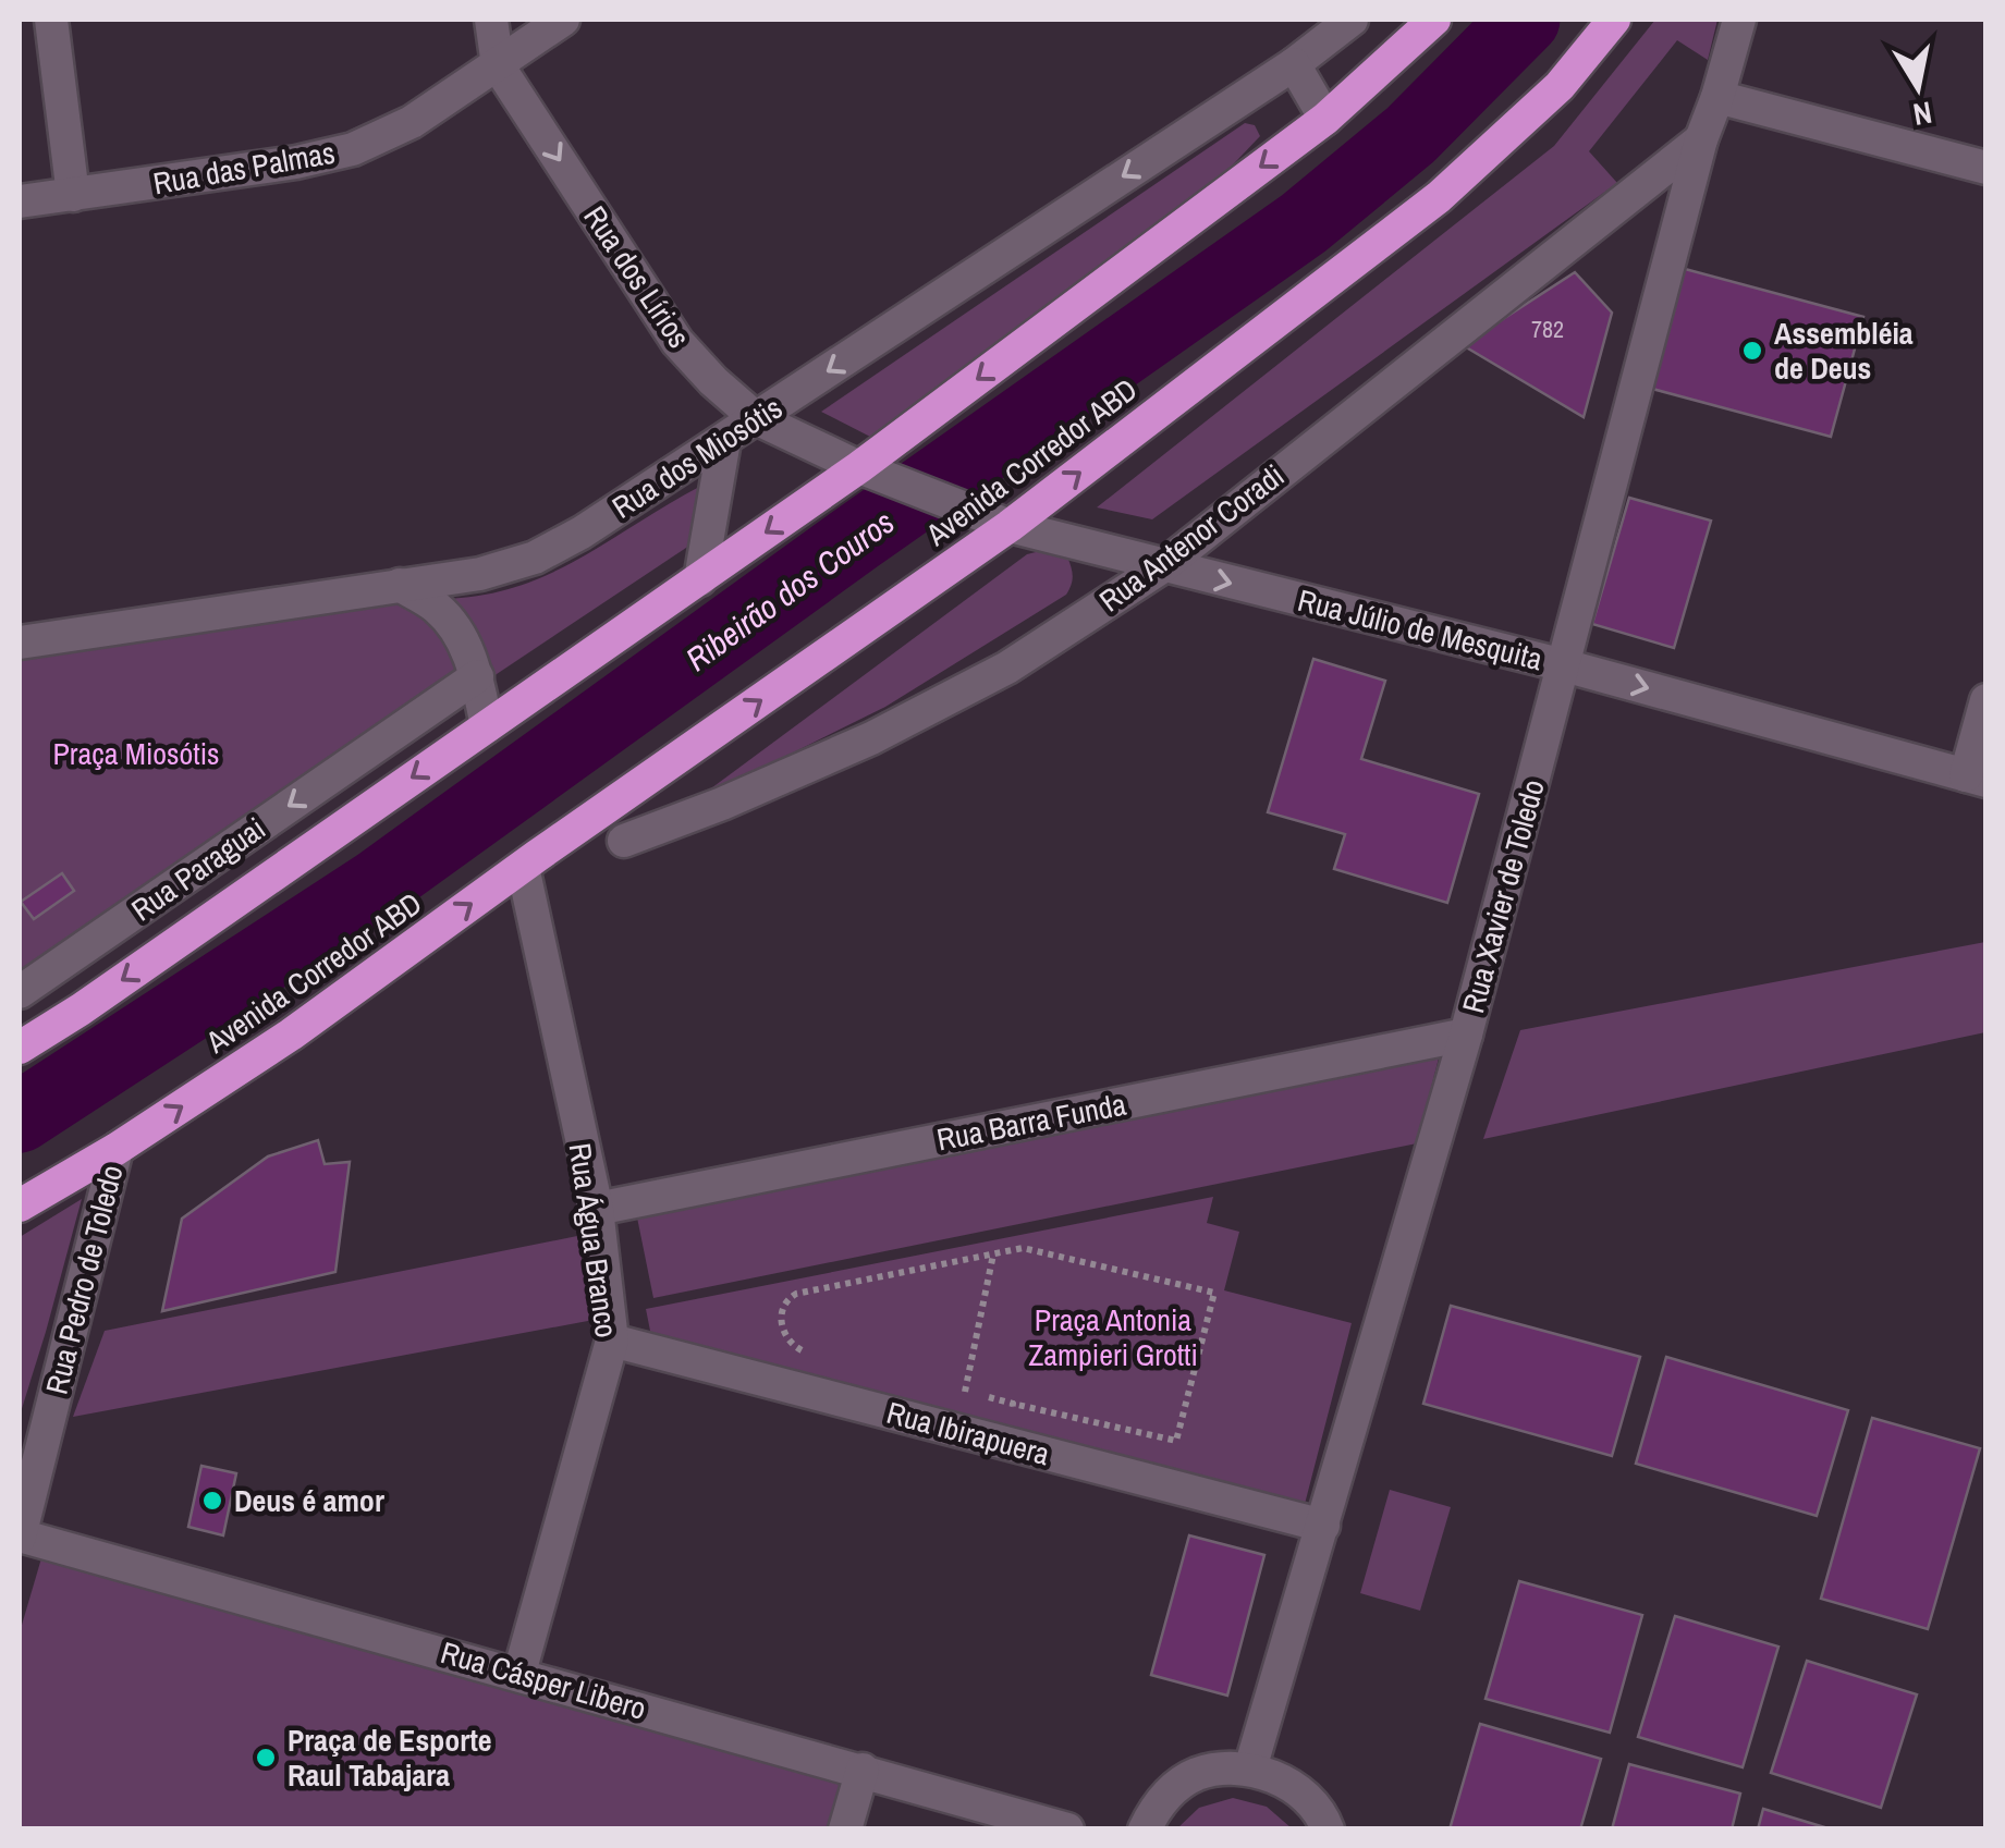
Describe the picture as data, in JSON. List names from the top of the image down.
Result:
{
  "streets": {
    "highway": ["Avenida Corredor ABD"],
    "street": [
      "Rua das Palmas",
      "Rua dos Lírios",
      "Rua dos Miosótis",
      "Rua Antenor Coradi",
      "Rua Júlio de Mesquita",
      "Rua Paraguai",
      "Rua Xavier de Toledo",
      "Rua Barra Funda",
      "Rua Água Branco",
      "Rua Pedro de Toledo",
      "Rua Ibirapuera",
      "Rua Cásper Libero"
    ]
  },
  "crossings": [
    ["Rua das Palmas", "Rua dos Lírios"],
    ["Rua dos Lírios", "Rua dos Miosótis"],
    ["Rua dos Lírios", "Rua Júlio de Mesquita"],
    ["Avenida Corredor ABD", "Rua Júlio de Mesquita"],
    ["Avenida Corredor ABD", "Rua Água Branco"],
    ["Avenida Corredor ABD", "Rua Pedro de Toledo"],
    ["Rua Antenor Coradi", "Rua Júlio de Mesquita"],
    ["Rua Antenor Coradi", "Rua Xavier de Toledo"],
    ["Rua Júlio de Mesquita", "Rua Xavier de Toledo"],
    ["Rua Xavier de Toledo", "Rua Barra Funda"],
    ["Rua Xavier de Toledo", "Rua Ibirapuera"],
    ["Rua Barra Funda", "Rua Água Branco"],
    ["Rua Água Branco", "Rua Ibirapuera"],
    ["Rua Água Branco", "Rua Cásper Libero"],
    ["Rua Pedro de Toledo", "Rua Cásper Libero"]
  ],
  "one_way": [
    "Rua dos Lírios",
    "Rua dos Miosótis",
    "Rua Júlio de Mesquita",
    "Rua Paraguai"
  ],
  "water": ["Ribeirão dos Couros"],
  "parks": ["Praça Miosótis", "Praça Antonia Zampieri Grotti"],
  "places": ["Assembléia de Deus", "Deus é amor", "Praça de Esporte Raul Tabajara"],
  "house_numbers": ["782"],
  "north": "bottom"
}
